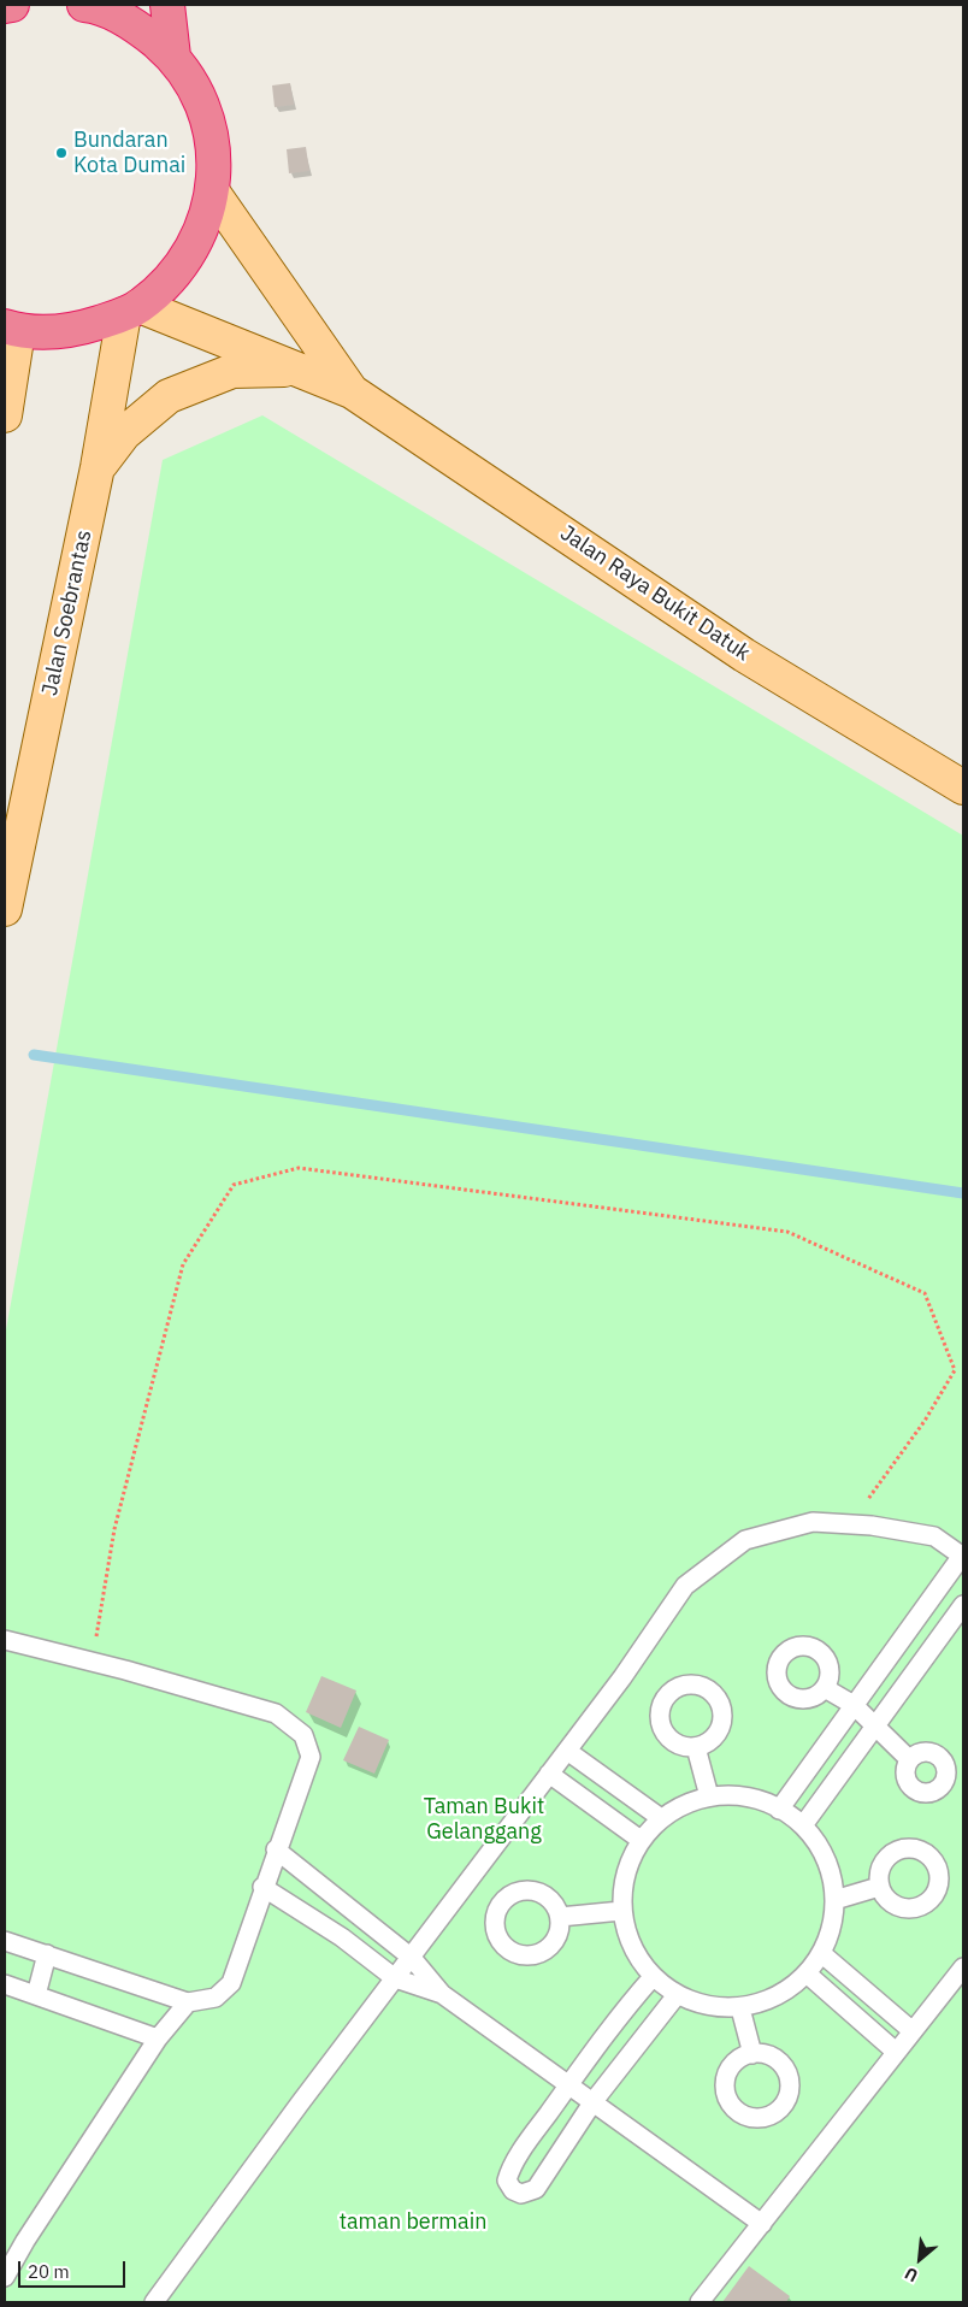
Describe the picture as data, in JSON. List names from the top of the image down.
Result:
{
  "streets": {
    "main road": ["Jalan Raya Bukit Datuk", "Jalan Soebrantas"]
  },
  "crossings": [
    ["Jalan Raya Bukit Datuk", "Jalan Soebrantas"]
  ],
  "parks": ["Taman Bukit Gelanggang", "taman bermain"],
  "places": ["Bundaran Kota Dumai"],
  "scale_bar": "20 m",
  "north": "bottom left"
}
